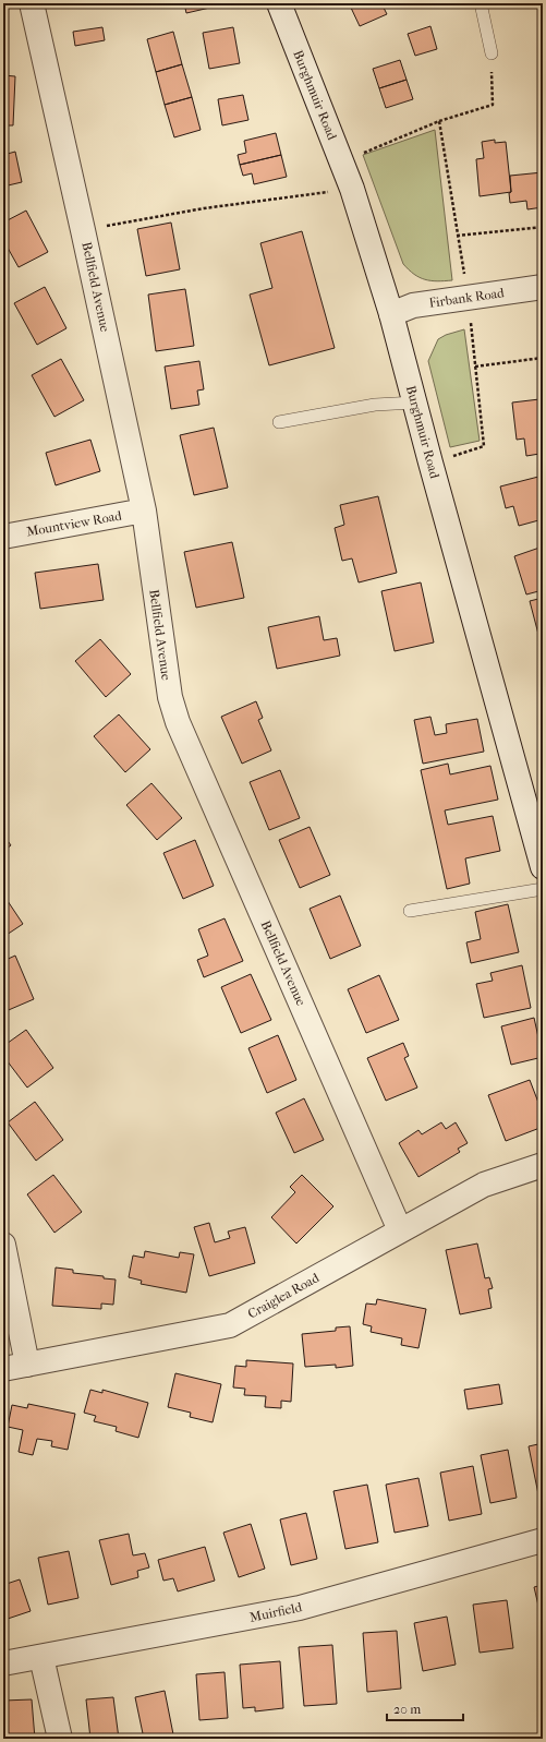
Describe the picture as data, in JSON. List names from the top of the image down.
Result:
{
  "streets": {
    "street": [
      "Burghmuir Road",
      "Bellfield Avenue",
      "Firbank Road",
      "Mountview Road",
      "Craiglea Road",
      "Muirfield"
    ]
  },
  "crossings": [
    ["Burghmuir Road", "Firbank Road"],
    ["Bellfield Avenue", "Mountview Road"],
    ["Bellfield Avenue", "Craiglea Road"]
  ],
  "scale_bar": "20 m"
}
